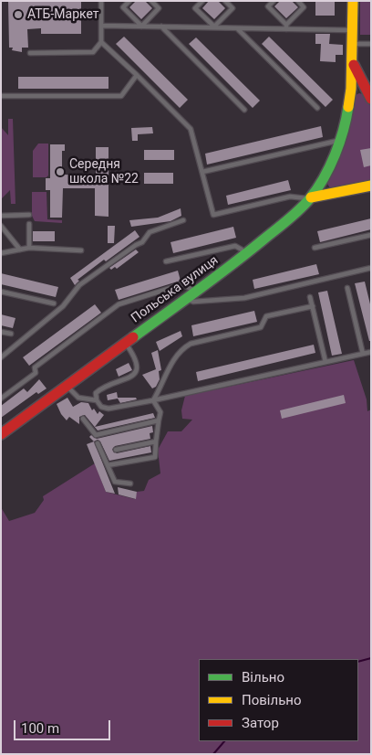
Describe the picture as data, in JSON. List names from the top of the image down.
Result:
{
  "streets": {
    "street": ["Польська вулиця"]
  },
  "places": ["АТБ-Маркет", "Середня школа №22"],
  "legend": ["Вільно", "Повільно", "Затор"],
  "scale_bar": "100 m"
}
